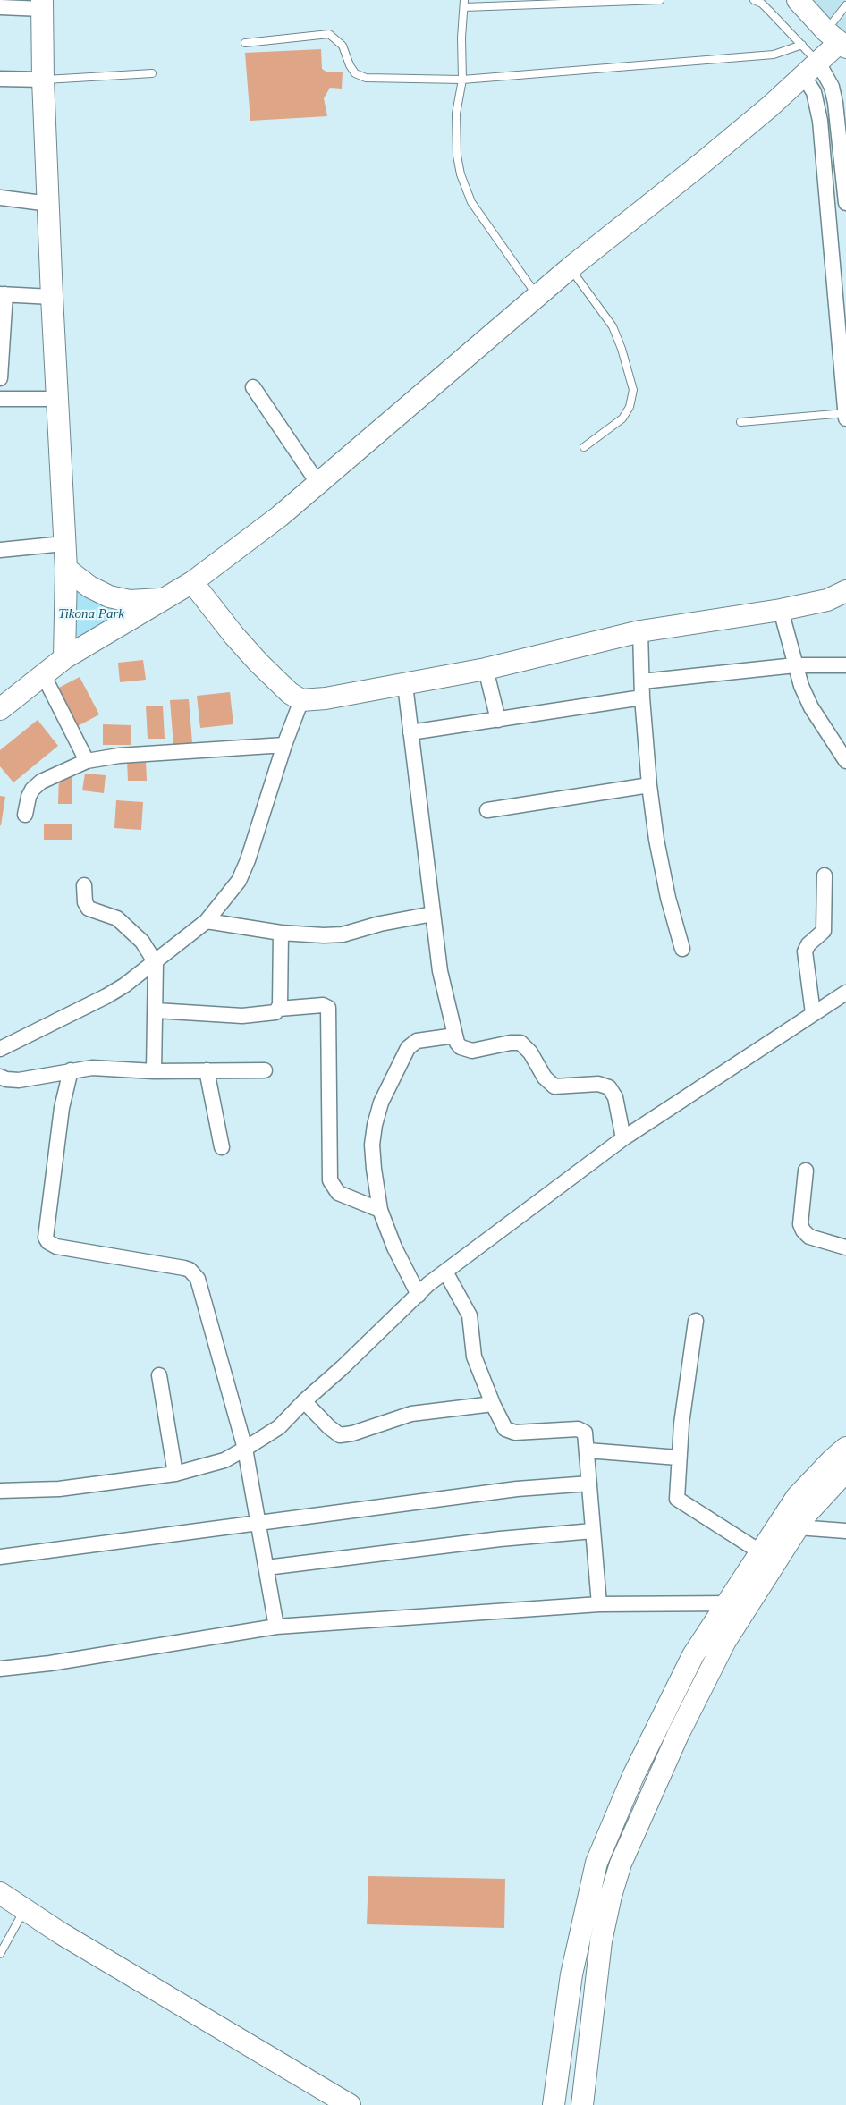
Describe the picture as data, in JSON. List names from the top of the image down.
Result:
{
  "parks": ["Tikona Park"]
}
